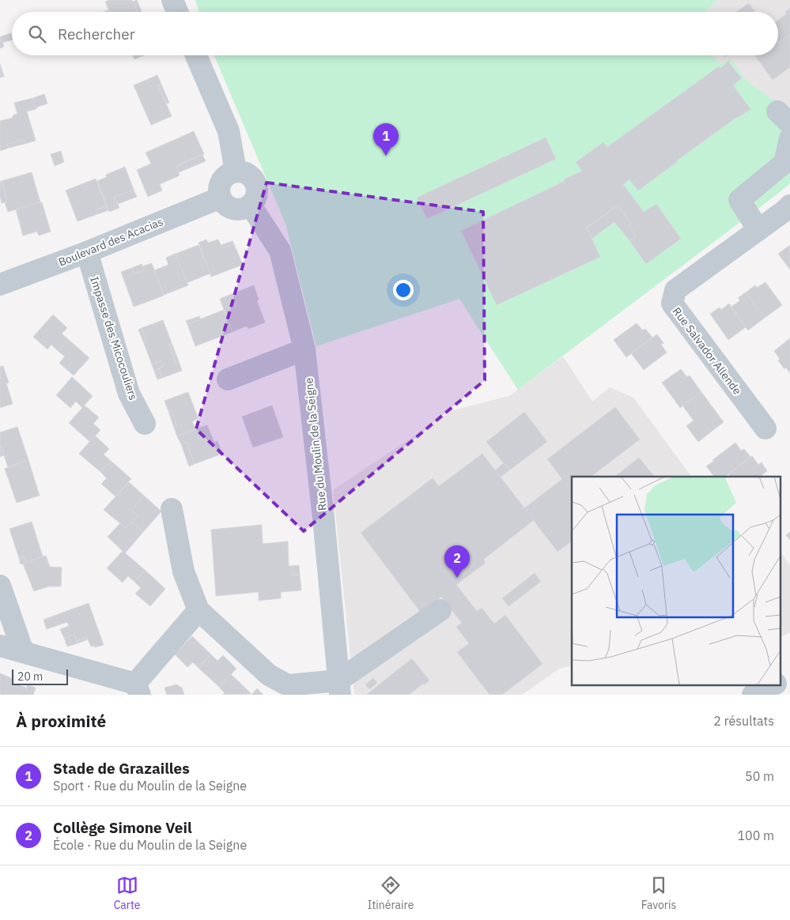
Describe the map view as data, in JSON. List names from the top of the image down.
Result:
{
  "streets": {
    "street": [
      "Boulevard des Acacias",
      "Impasse des Micocouliers",
      "Rue Salvador Allende",
      "Rue du Moulin de la Seigne"
    ]
  },
  "crossings": [
    ["Boulevard des Acacias", "Impasse des Micocouliers"],
    ["Boulevard des Acacias", "Rue du Moulin de la Seigne"]
  ],
  "scale_bar": "20 m",
  "page": {
    "search": "Rechercher",
    "pins": ["1", "2"],
    "scale": "20 m",
    "heading": ["À proximité", "2 résultats"],
    "list": [
      {
        "mark": "1",
        "name": "Stade de Grazailles",
        "note": "Sport · Rue du Moulin de la Seigne",
        "value": "50 m"
      },
      {
        "mark": "2",
        "name": "Collège Simone Veil",
        "note": "École · Rue du Moulin de la Seigne",
        "value": "100 m"
      }
    ],
    "nav": ["Carte", "Itinéraire", "Favoris"]
  }
}
